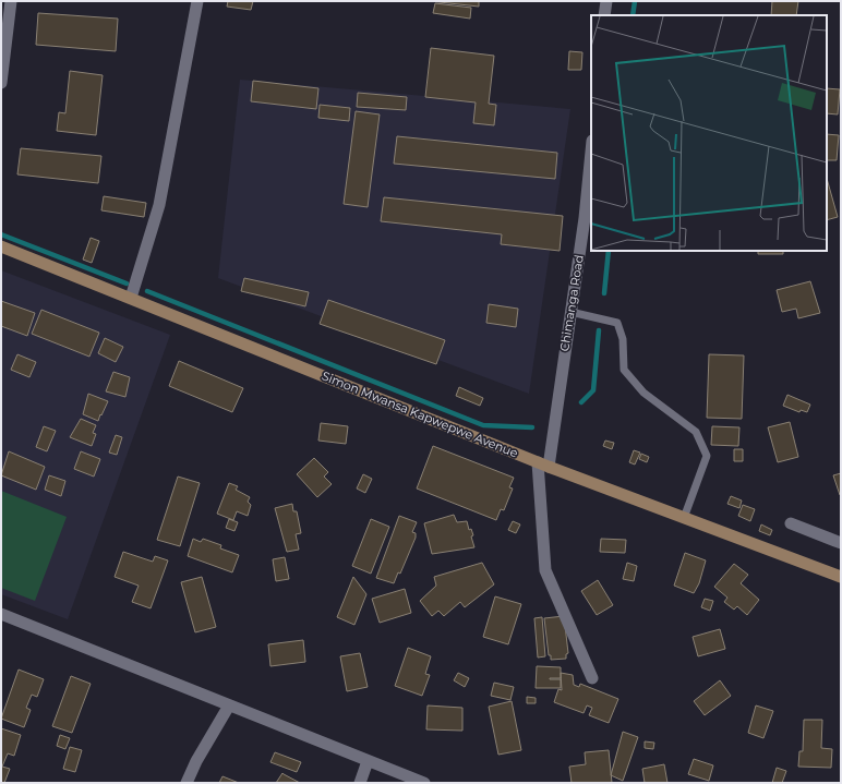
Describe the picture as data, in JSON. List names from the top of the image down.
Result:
{
  "streets": {
    "main road": ["Simon Mwansa Kapwepwe Avenue"],
    "street": ["Chimanga Road"]
  },
  "crossings": [
    ["Chimanga Road", "Simon Mwansa Kapwepwe Avenue"]
  ]
}
